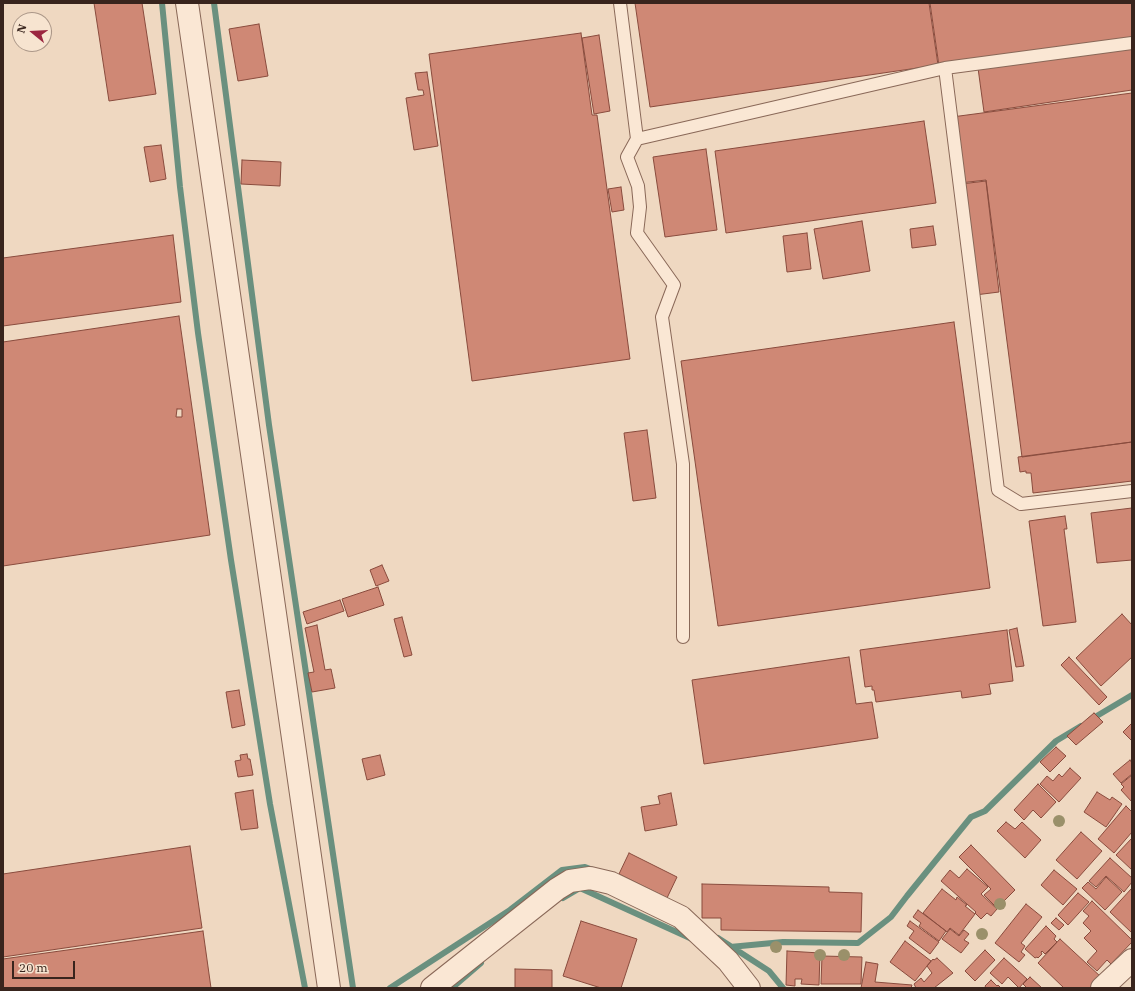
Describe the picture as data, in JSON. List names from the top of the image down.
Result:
{
  "scale_bar": "20 m",
  "north": "left"
}
